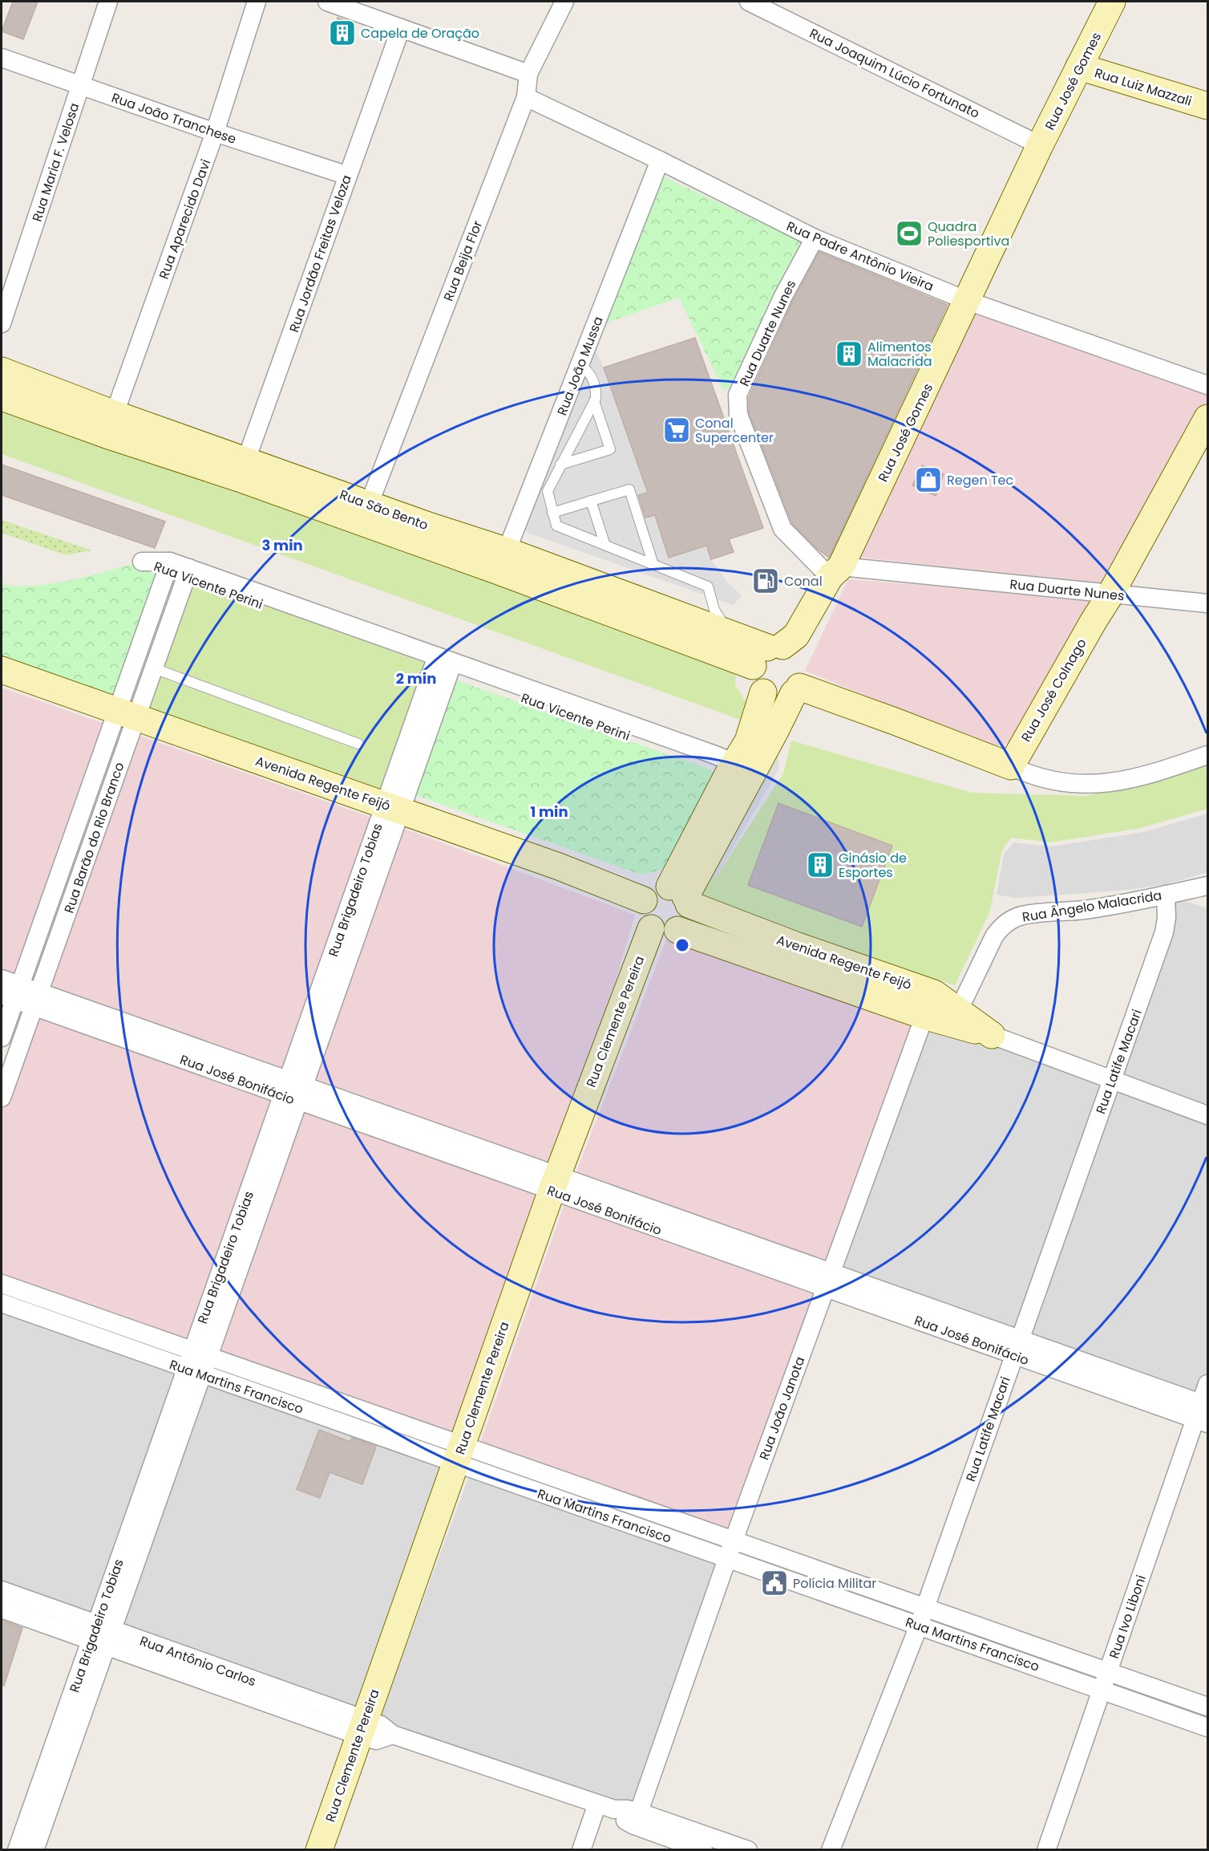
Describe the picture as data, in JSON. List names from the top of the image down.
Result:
{
  "streets": {
    "main road": [
      "Rua José Gomes",
      "Rua Luiz Mazzali",
      "Rua São Bento",
      "Rua José Colnago",
      "Avenida Regente Feijó",
      "Rua Clemente Pereira"
    ],
    "street": [
      "Rua Joaquim Lúcio Fortunato",
      "Rua João Tranchese",
      "Rua Maria F. Velosa",
      "Rua Aparecido Davi",
      "Rua Jordão Freitas Veloza",
      "Rua Padre Antônio Vieira",
      "Rua Beija Flor",
      "Rua Duarte Nunes",
      "Rua João Mussa",
      "Rua Vicente Perini",
      "Rua Barão do Rio Branco",
      "Rua Brigadeiro Tobias",
      "Rua Ângelo Malacrida",
      "Rua Latife Macari",
      "Rua José Bonifácio",
      "Rua Martins Francisco",
      "Rua João Janota",
      "Rua Ivo Liboni",
      "Rua Antônio Carlos"
    ]
  },
  "crossings": [
    ["Rua Joaquim Lúcio Fortunato", "Rua José Gomes"],
    ["Rua José Gomes", "Rua Luiz Mazzali"],
    ["Rua José Gomes", "Rua Padre Antônio Vieira"],
    ["Rua José Gomes", "Rua Duarte Nunes"],
    ["Rua José Gomes", "Rua São Bento"],
    ["Rua João Tranchese", "Rua Maria F. Velosa"],
    ["Rua João Tranchese", "Rua Aparecido Davi"],
    ["Rua João Tranchese", "Rua Jordão Freitas Veloza"],
    ["Rua Aparecido Davi", "Rua São Bento"],
    ["Rua Jordão Freitas Veloza", "Rua São Bento"],
    ["Rua Padre Antônio Vieira", "Rua Beija Flor"],
    ["Rua Padre Antônio Vieira", "Rua Duarte Nunes"],
    ["Rua Padre Antônio Vieira", "Rua João Mussa"],
    ["Rua Beija Flor", "Rua São Bento"],
    ["Rua Duarte Nunes", "Rua José Colnago"],
    ["Rua João Mussa", "Rua São Bento"],
    ["Rua Vicente Perini", "Rua Barão do Rio Branco"],
    ["Rua Vicente Perini", "Rua Brigadeiro Tobias"],
    ["Avenida Regente Feijó", "Rua Barão do Rio Branco"],
    ["Avenida Regente Feijó", "Rua Brigadeiro Tobias"],
    ["Avenida Regente Feijó", "Rua Ângelo Malacrida"],
    ["Avenida Regente Feijó", "Rua Clemente Pereira"],
    ["Avenida Regente Feijó", "Rua Latife Macari"],
    ["Avenida Regente Feijó", "Rua João Janota"],
    ["Rua Barão do Rio Branco", "Rua José Bonifácio"],
    ["Rua Brigadeiro Tobias", "Rua José Bonifácio"],
    ["Rua Brigadeiro Tobias", "Rua Martins Francisco"],
    ["Rua Brigadeiro Tobias", "Rua Antônio Carlos"],
    ["Rua Ângelo Malacrida", "Rua Latife Macari"],
    ["Rua Clemente Pereira", "Rua José Bonifácio"],
    ["Rua Clemente Pereira", "Rua Martins Francisco"],
    ["Rua Clemente Pereira", "Rua Antônio Carlos"],
    ["Rua Latife Macari", "Rua José Bonifácio"],
    ["Rua Latife Macari", "Rua Martins Francisco"],
    ["Rua José Bonifácio", "Rua João Janota"],
    ["Rua José Bonifácio", "Rua Ivo Liboni"],
    ["Rua Martins Francisco", "Rua João Janota"],
    ["Rua Martins Francisco", "Rua Ivo Liboni"],
    ["Rua João Janota", "Rua Antônio Carlos"]
  ],
  "places": {
    "building": ["Capela de Oração", "Alimentos Malacrida", "Ginásio de Esportes"],
    "sports": ["Quadra Poliesportiva"],
    "supermarket": ["Conal Supercenter"],
    "shop": ["Regen Tec"],
    "fuel station": ["Conal"],
    "public building": ["Polícia Militar"]
  },
  "rings": ["3 min", "2 min", "1 min"]
}
